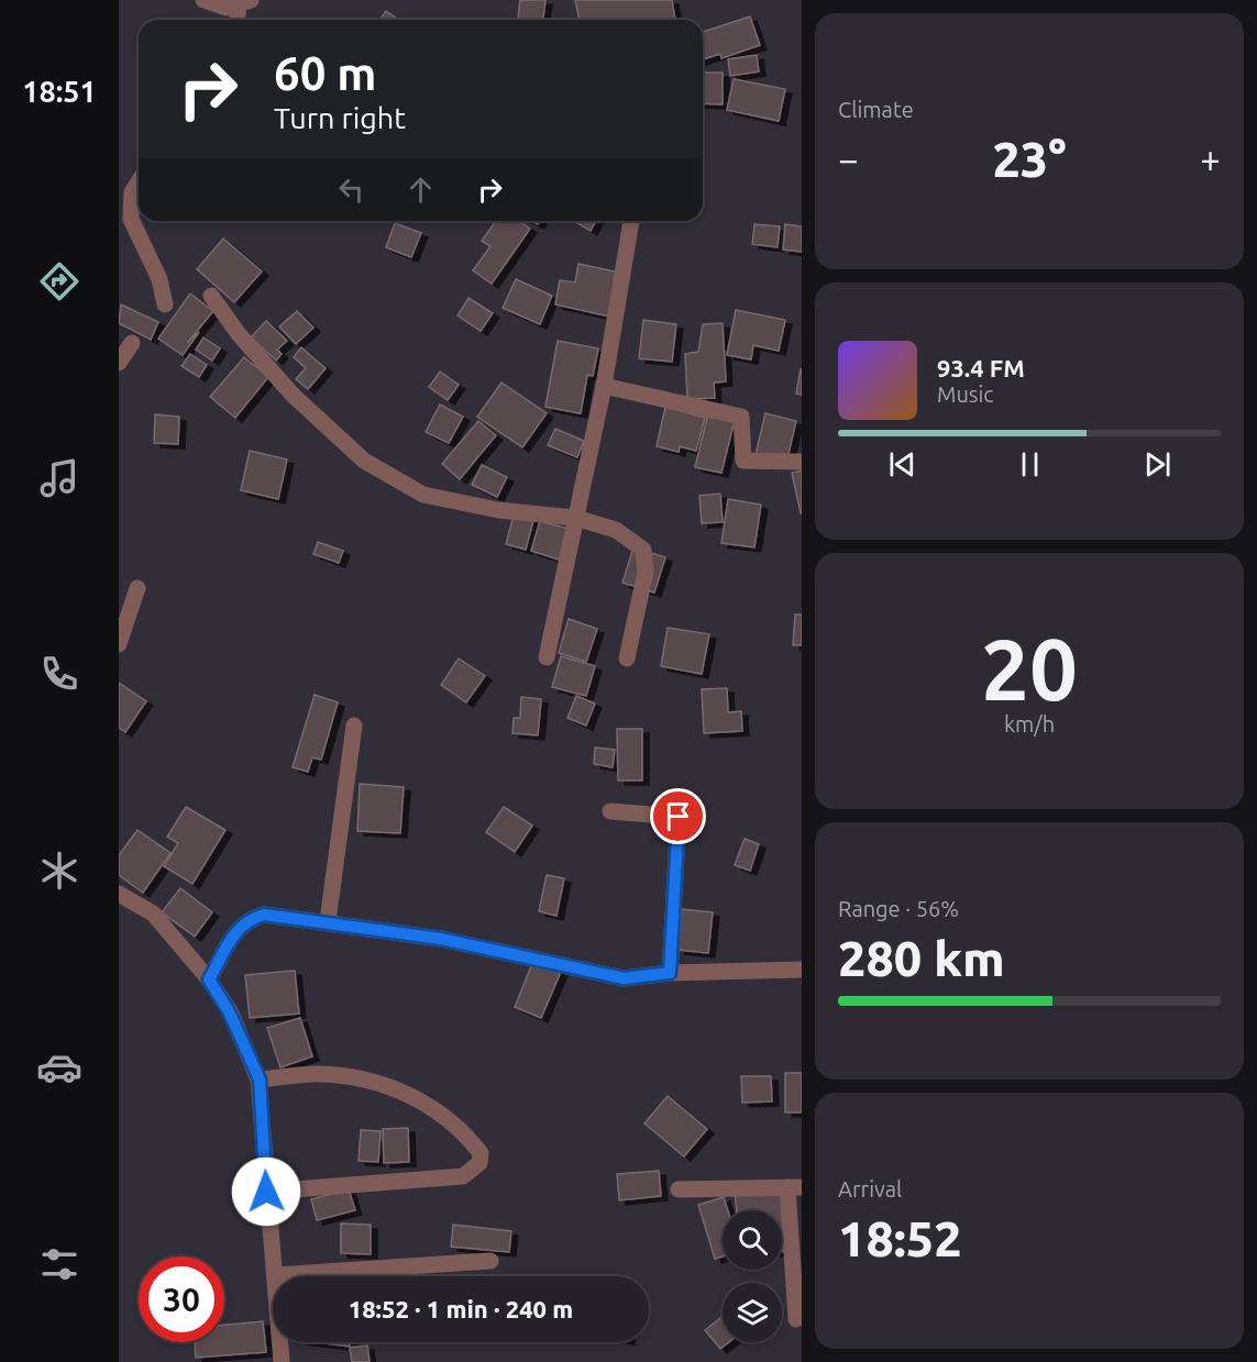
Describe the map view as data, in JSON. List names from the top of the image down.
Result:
{
  "page": {
    "tabs": "18:51",
    "tile": [
      "Climate",
      ["20", "km/h"],
      ["Range · 56%", "280 km"],
      ["Arrival", "18:52"]
    ],
    "turn": ["60 m", "Turn right"],
    "heat": ["−", "23°", "+"],
    "song": ["93.4 FM", "Music"],
    "limit": "30",
    "trip": "18:52 · 1 min · 240 m"
  }
}
